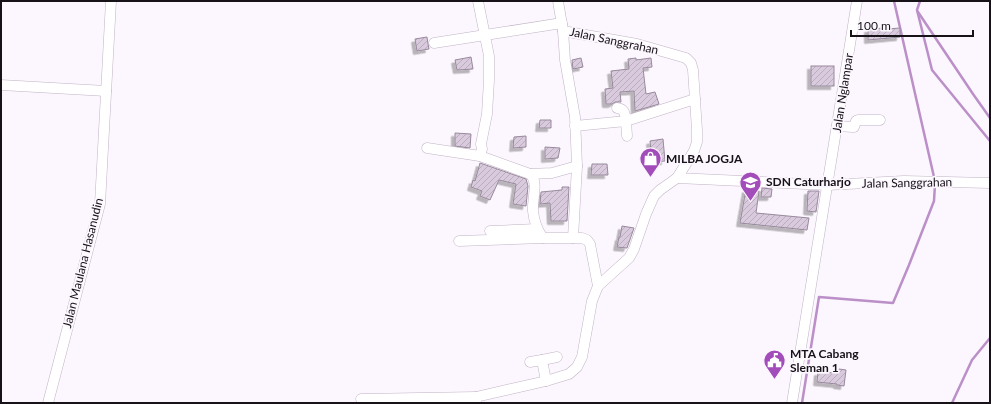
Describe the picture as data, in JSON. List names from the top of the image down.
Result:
{
  "streets": {
    "street": ["Jalan Sanggrahan", "Jalan Nglampar", "Jalan Maulana Hasanudin"]
  },
  "crossings": [
    ["Jalan Sanggrahan", "Jalan Nglampar"]
  ],
  "places": {
    "shop": ["MILBA JOGJA"],
    "school or university": ["SDN Caturharjo"],
    "public building": ["MTA Cabang Sleman 1"]
  },
  "scale_bar": "100 m"
}
